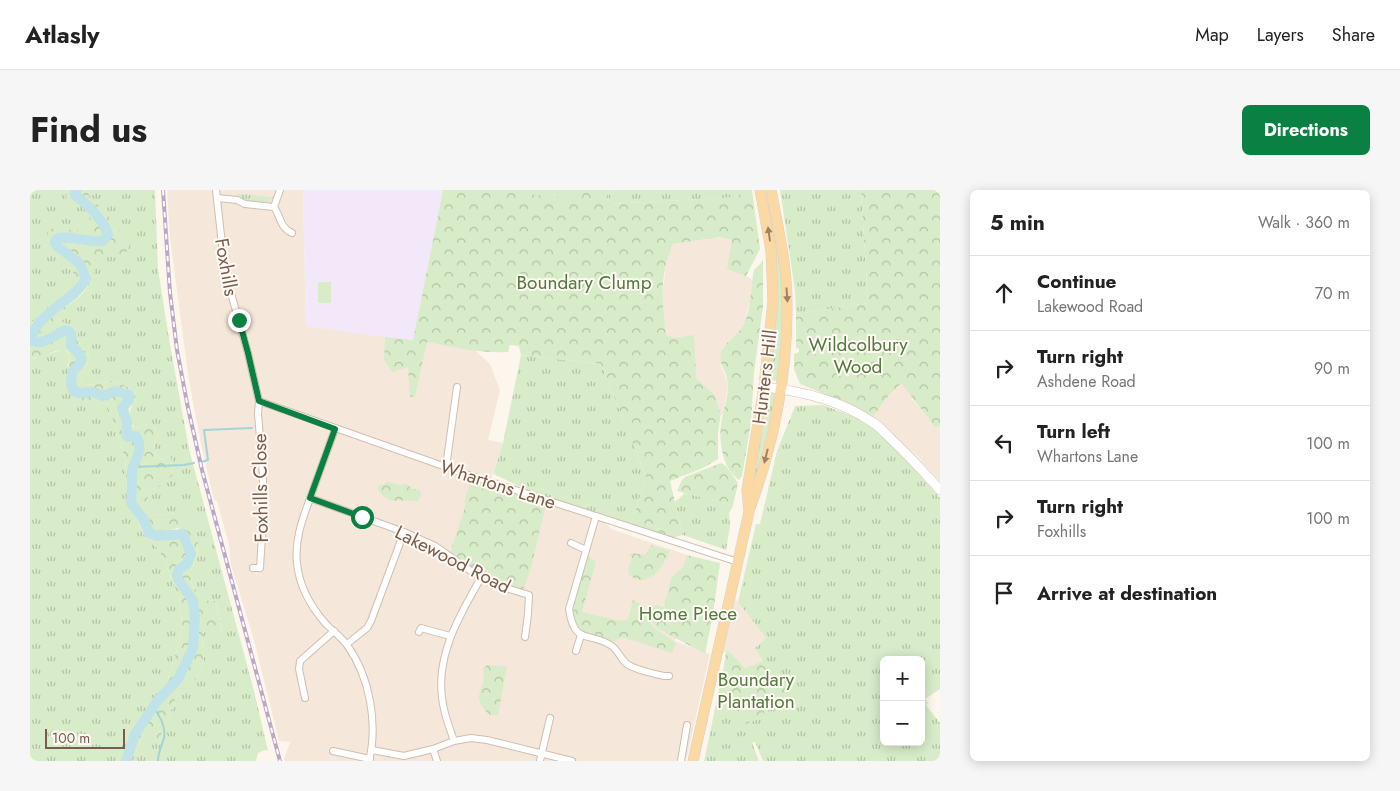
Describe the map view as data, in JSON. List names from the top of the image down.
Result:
{
  "streets": {
    "main road": ["Hunters Hill"],
    "street": [
      "Foxhills",
      "Whartons Lane",
      "Foxhills Close",
      "Lakewood Road"
    ]
  },
  "crossings": [
    ["Foxhills", "Whartons Lane"],
    ["Foxhills", "Foxhills Close"],
    ["Hunters Hill", "Whartons Lane"],
    ["Whartons Lane", "Foxhills Close"]
  ],
  "parks": [
    "Boundary Clump",
    "Wildcolbury Wood",
    "Home Piece",
    "Boundary Plantation"
  ],
  "scale_bar": "100 m",
  "page": {
    "header": "Atlasly",
    "nav": ["Map", "Layers", "Share"],
    "title": "Find us",
    "buttons": "Directions",
    "heading": ["5 min", "Walk · 360 m"],
    "list": [
      ["Continue", "Lakewood Road", "70 m"],
      ["Turn right", "Ashdene Road", "90 m"],
      ["Turn left", "Whartons Lane", "100 m"],
      ["Turn right", "Foxhills", "100 m"],
      "Arrive at destination"
    ],
    "map_buttons": ["+", "−"],
    "scale": "100 m"
  }
}
